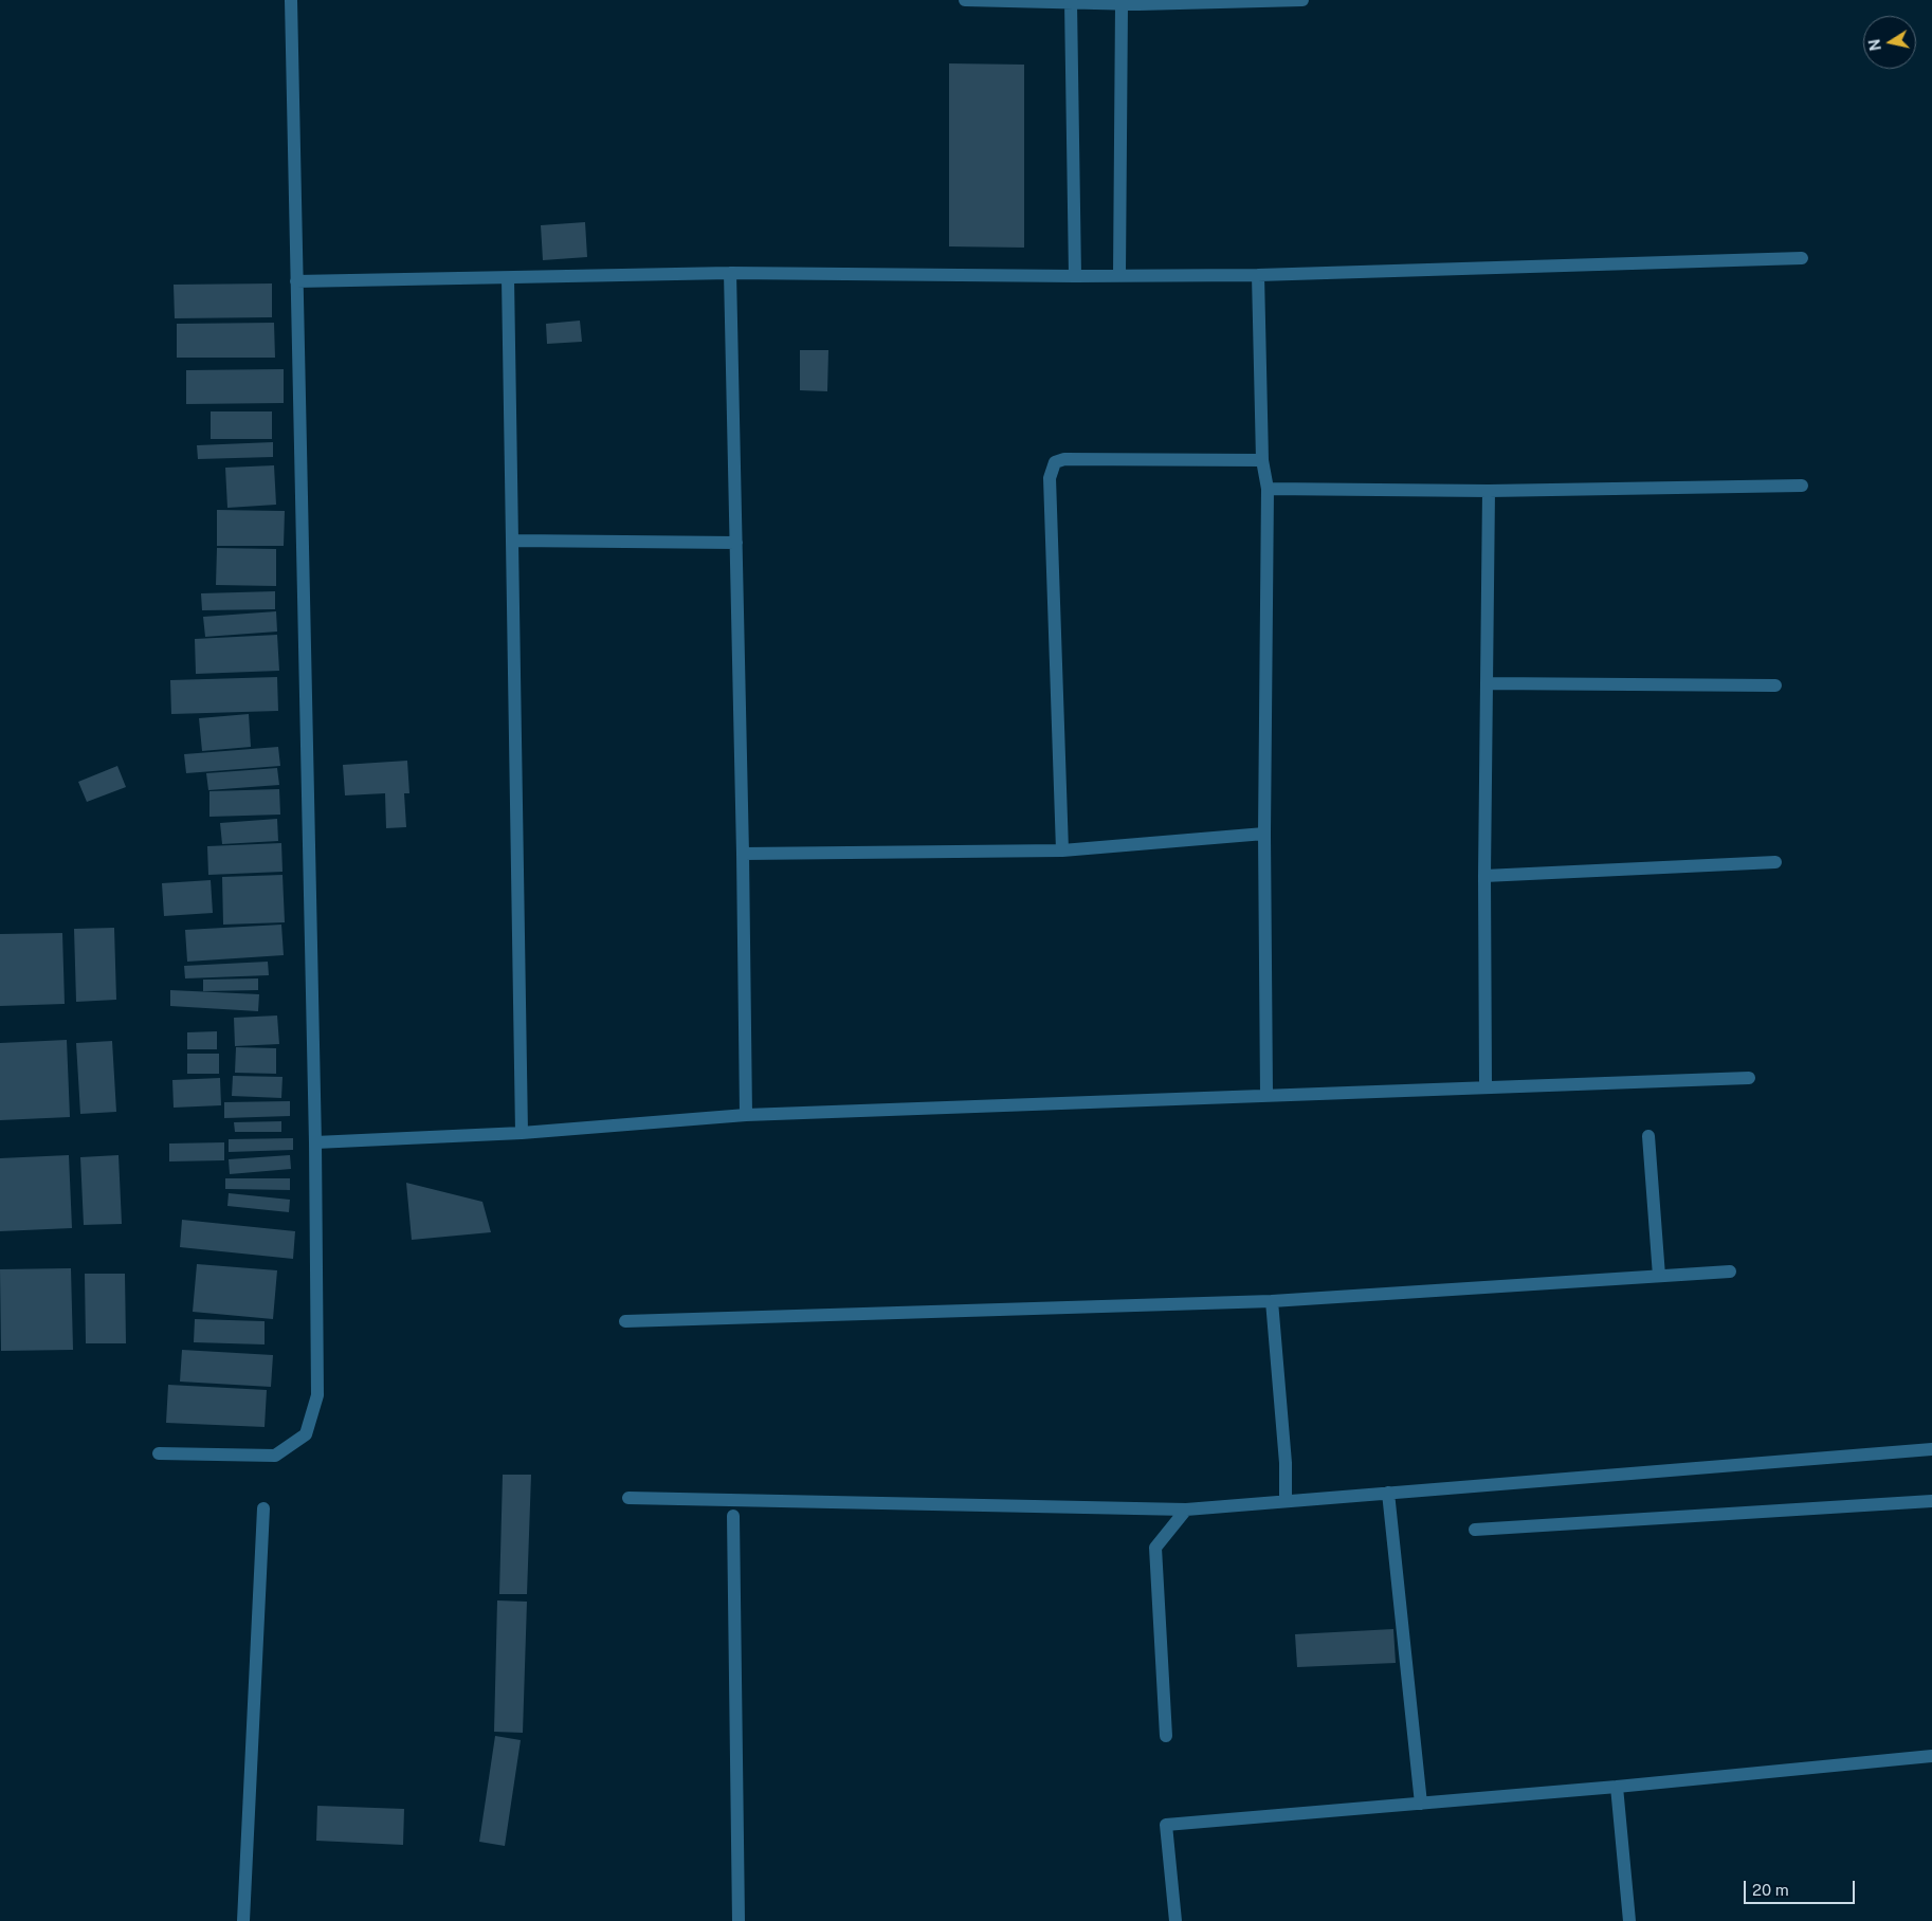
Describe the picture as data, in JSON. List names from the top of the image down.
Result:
{
  "scale_bar": "20 m",
  "north": "left"
}
